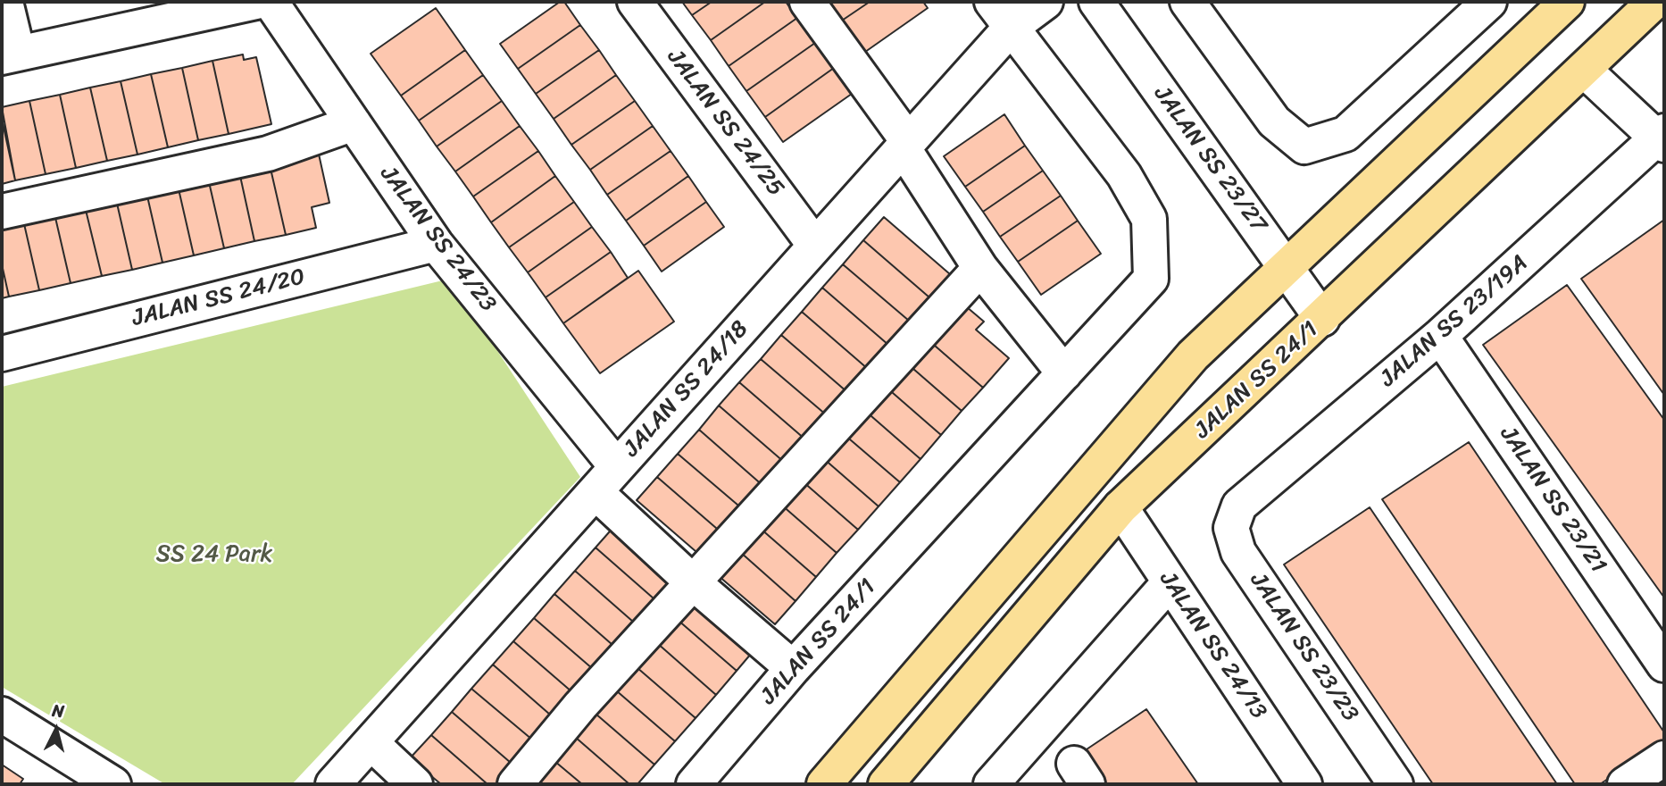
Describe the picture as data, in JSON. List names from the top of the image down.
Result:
{
  "streets": {
    "main road": ["JALAN SS 24/1"],
    "street": [
      "JALAN SS 24/25",
      "JALAN SS 23/27",
      "JALAN SS 24/23",
      "JALAN SS 24/20",
      "JALAN SS 23/19A",
      "JALAN SS 24/18",
      "JALAN SS 23/21",
      "JALAN SS 24/13",
      "JALAN SS 23/23"
    ]
  },
  "crossings": [
    ["JALAN SS 24/25", "JALAN SS 24/18"],
    ["JALAN SS 23/27", "JALAN SS 24/1"],
    ["JALAN SS 24/23", "JALAN SS 24/20"],
    ["JALAN SS 24/23", "JALAN SS 24/18"],
    ["JALAN SS 23/19A", "JALAN SS 23/21"],
    ["JALAN SS 23/19A", "JALAN SS 23/23"],
    ["JALAN SS 24/1", "JALAN SS 24/18"],
    ["JALAN SS 24/1", "JALAN SS 24/13"]
  ],
  "parks": ["SS 24 Park"],
  "north": "top"
}
